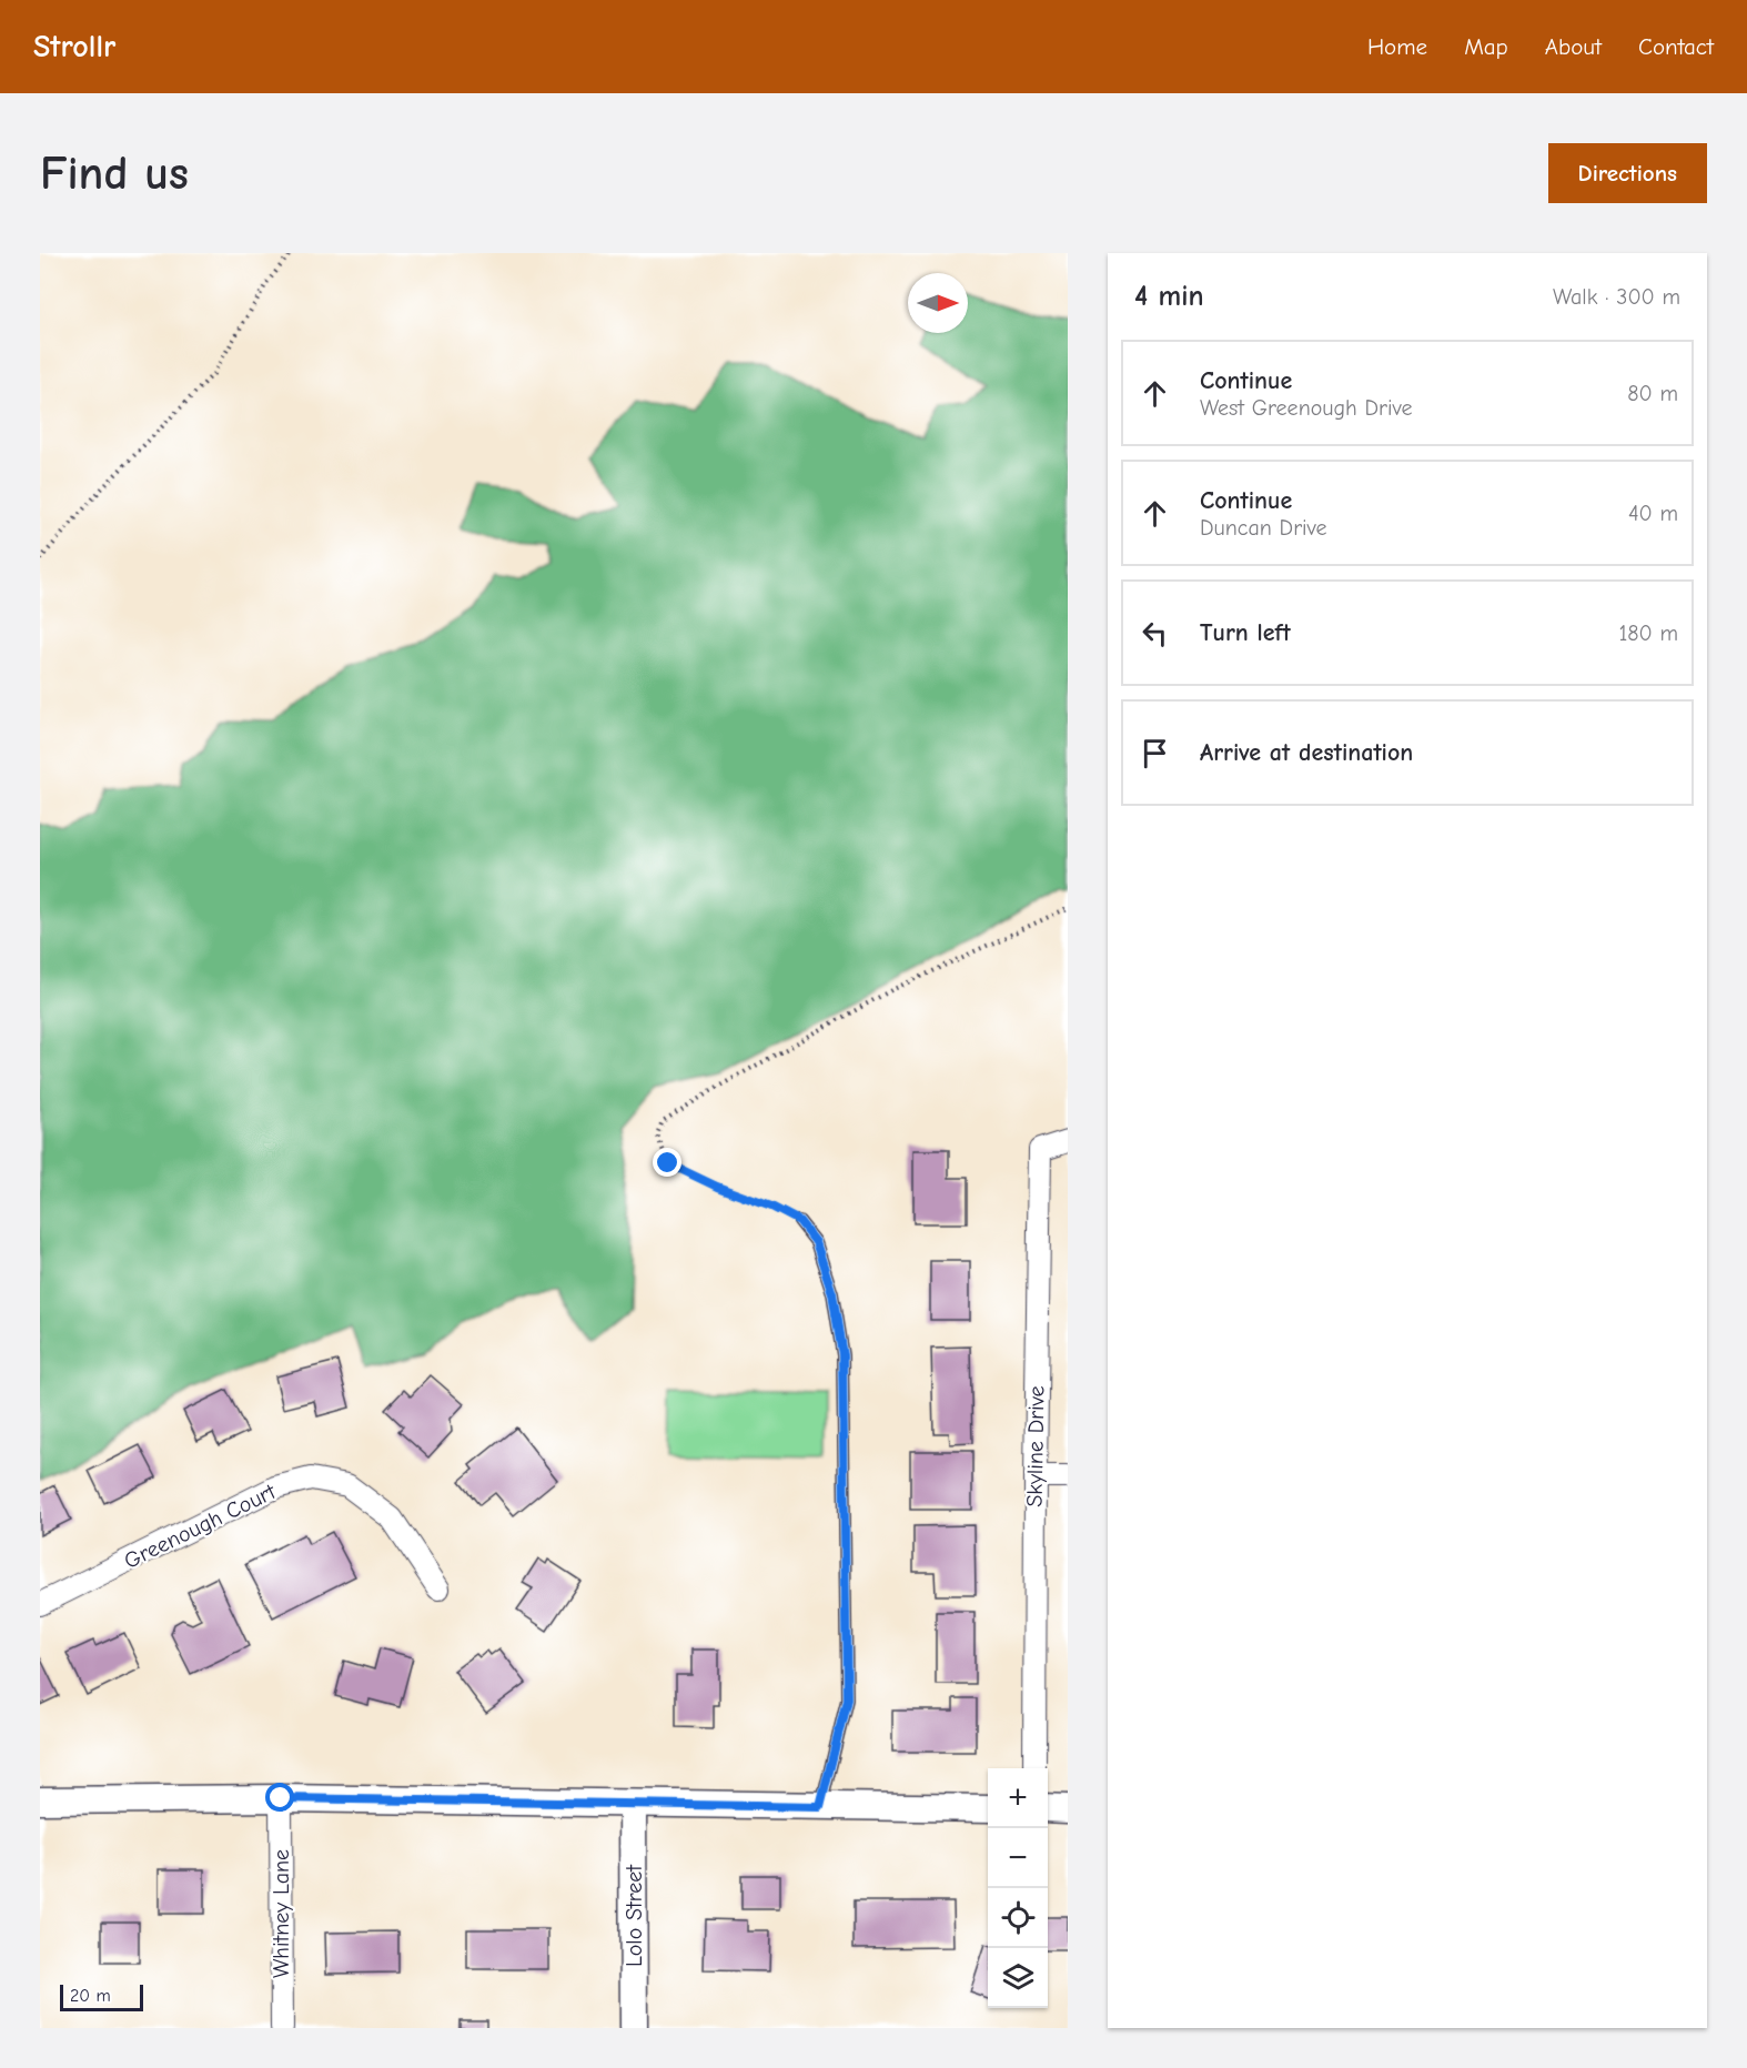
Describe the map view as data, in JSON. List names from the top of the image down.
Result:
{
  "streets": {
    "street": [
      "Skyline Drive",
      "Greenough Court",
      "Whitney Lane",
      "Lolo Street"
    ]
  },
  "scale_bar": "20 m",
  "north": "right",
  "page": {
    "header": "Strollr",
    "nav": [
      "Home",
      "Map",
      "About",
      "Contact"
    ],
    "buttons": "Directions",
    "title": "Find us",
    "heading": ["4 min", "Walk · 300 m"],
    "list": [
      ["Continue", "West Greenough Drive", "80 m"],
      ["Continue", "Duncan Drive", "40 m"],
      ["Turn left", "180 m"],
      "Arrive at destination"
    ],
    "map_buttons": ["+", "−"],
    "scale": "20 m"
  }
}
